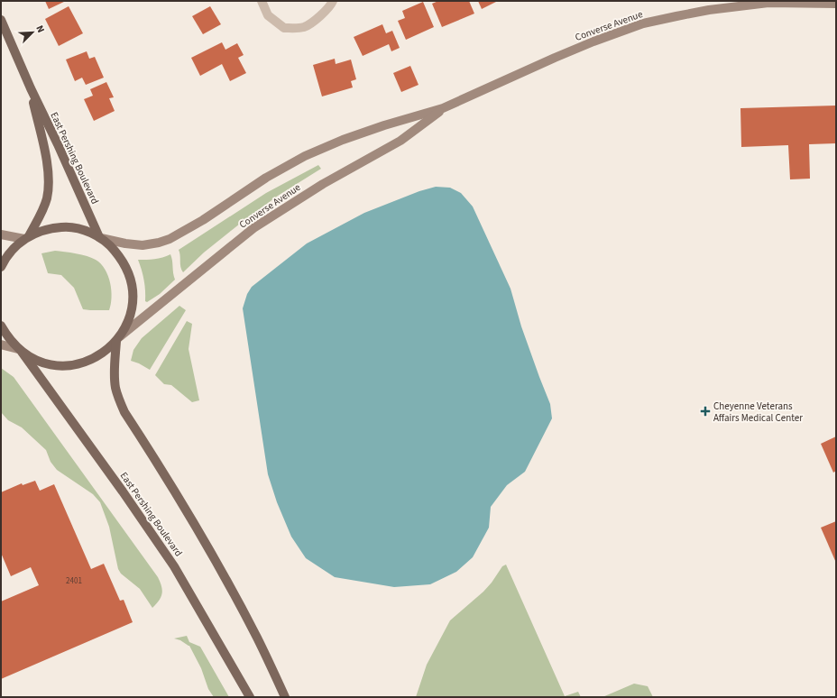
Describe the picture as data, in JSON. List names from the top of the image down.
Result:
{
  "streets": {
    "main road": ["Converse Avenue", "East Pershing Boulevard"]
  },
  "crossings": [
    ["Converse Avenue", "East Pershing Boulevard"]
  ],
  "places": {
    "health": ["Cheyenne Veterans Affairs Medical Center"]
  },
  "house_numbers": ["2401"],
  "north": "top right"
}
